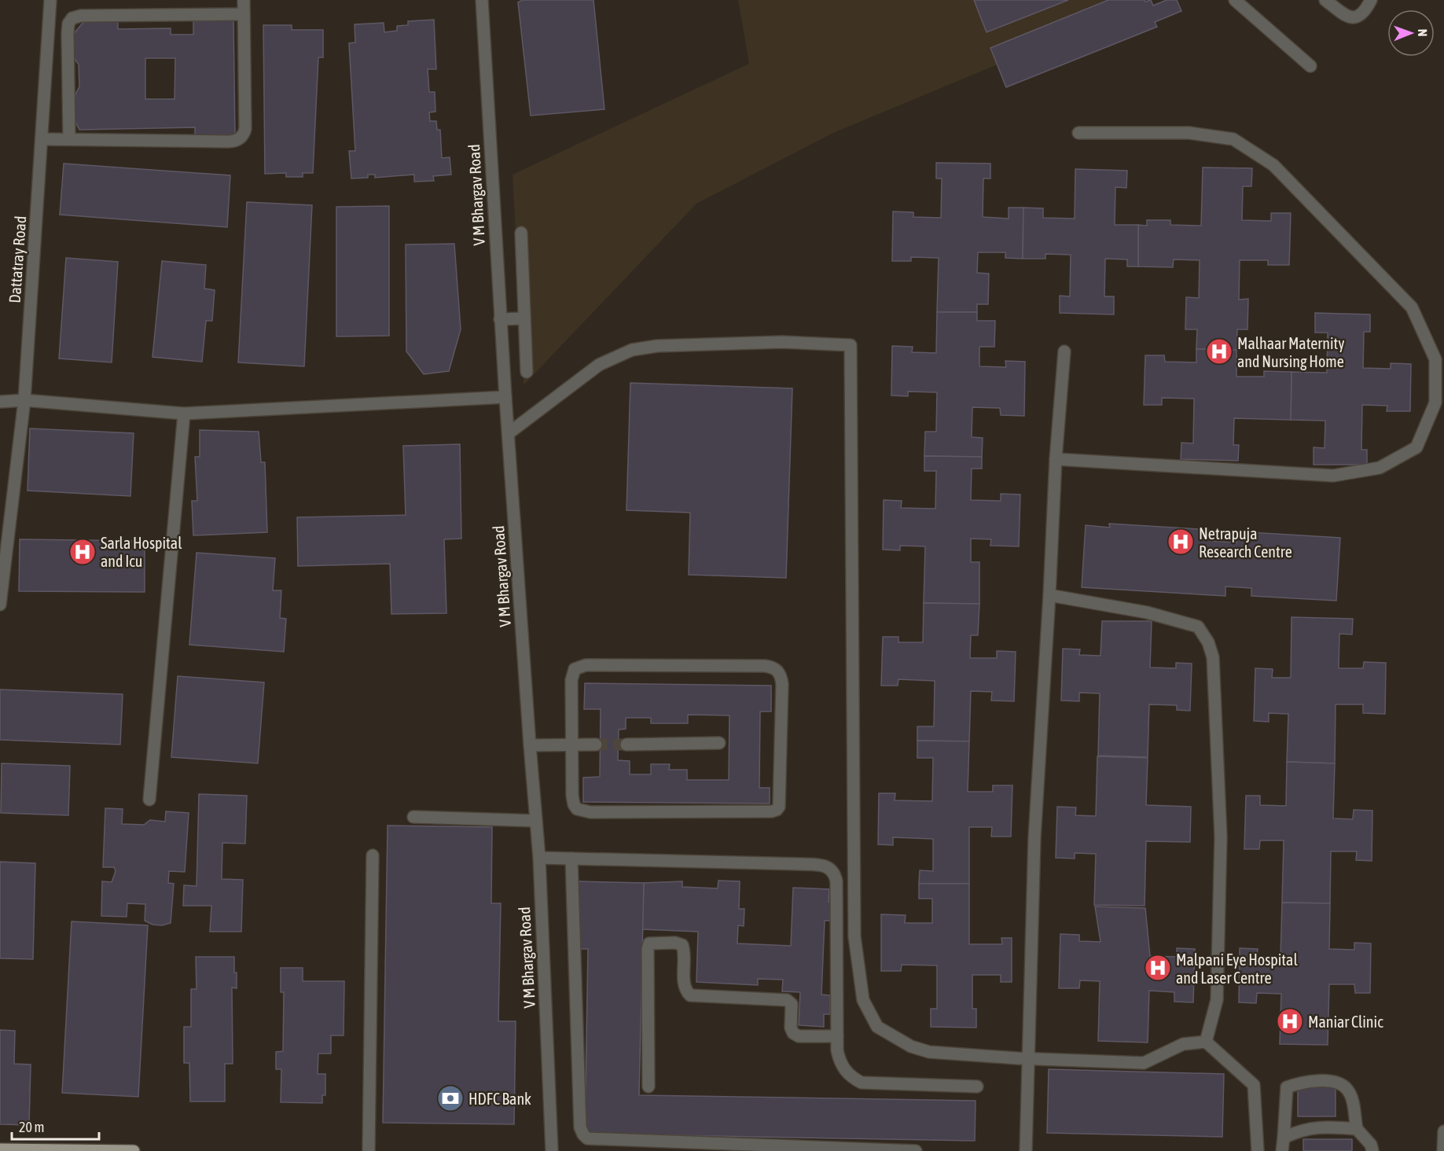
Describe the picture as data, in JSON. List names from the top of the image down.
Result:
{
  "streets": {
    "street": ["V M Bhargav Road", "Dattatray Road"]
  },
  "places": {
    "hospital": [
      "Malhaar Maternity and Nursing Home",
      "Netrapuja Research Centre",
      "Sarla Hospital and Icu",
      "Malpani Eye Hospital and Laser Centre",
      "Maniar Clinic"
    ],
    "bank": ["HDFC Bank"]
  },
  "scale_bar": "20 m",
  "north": "right"
}
